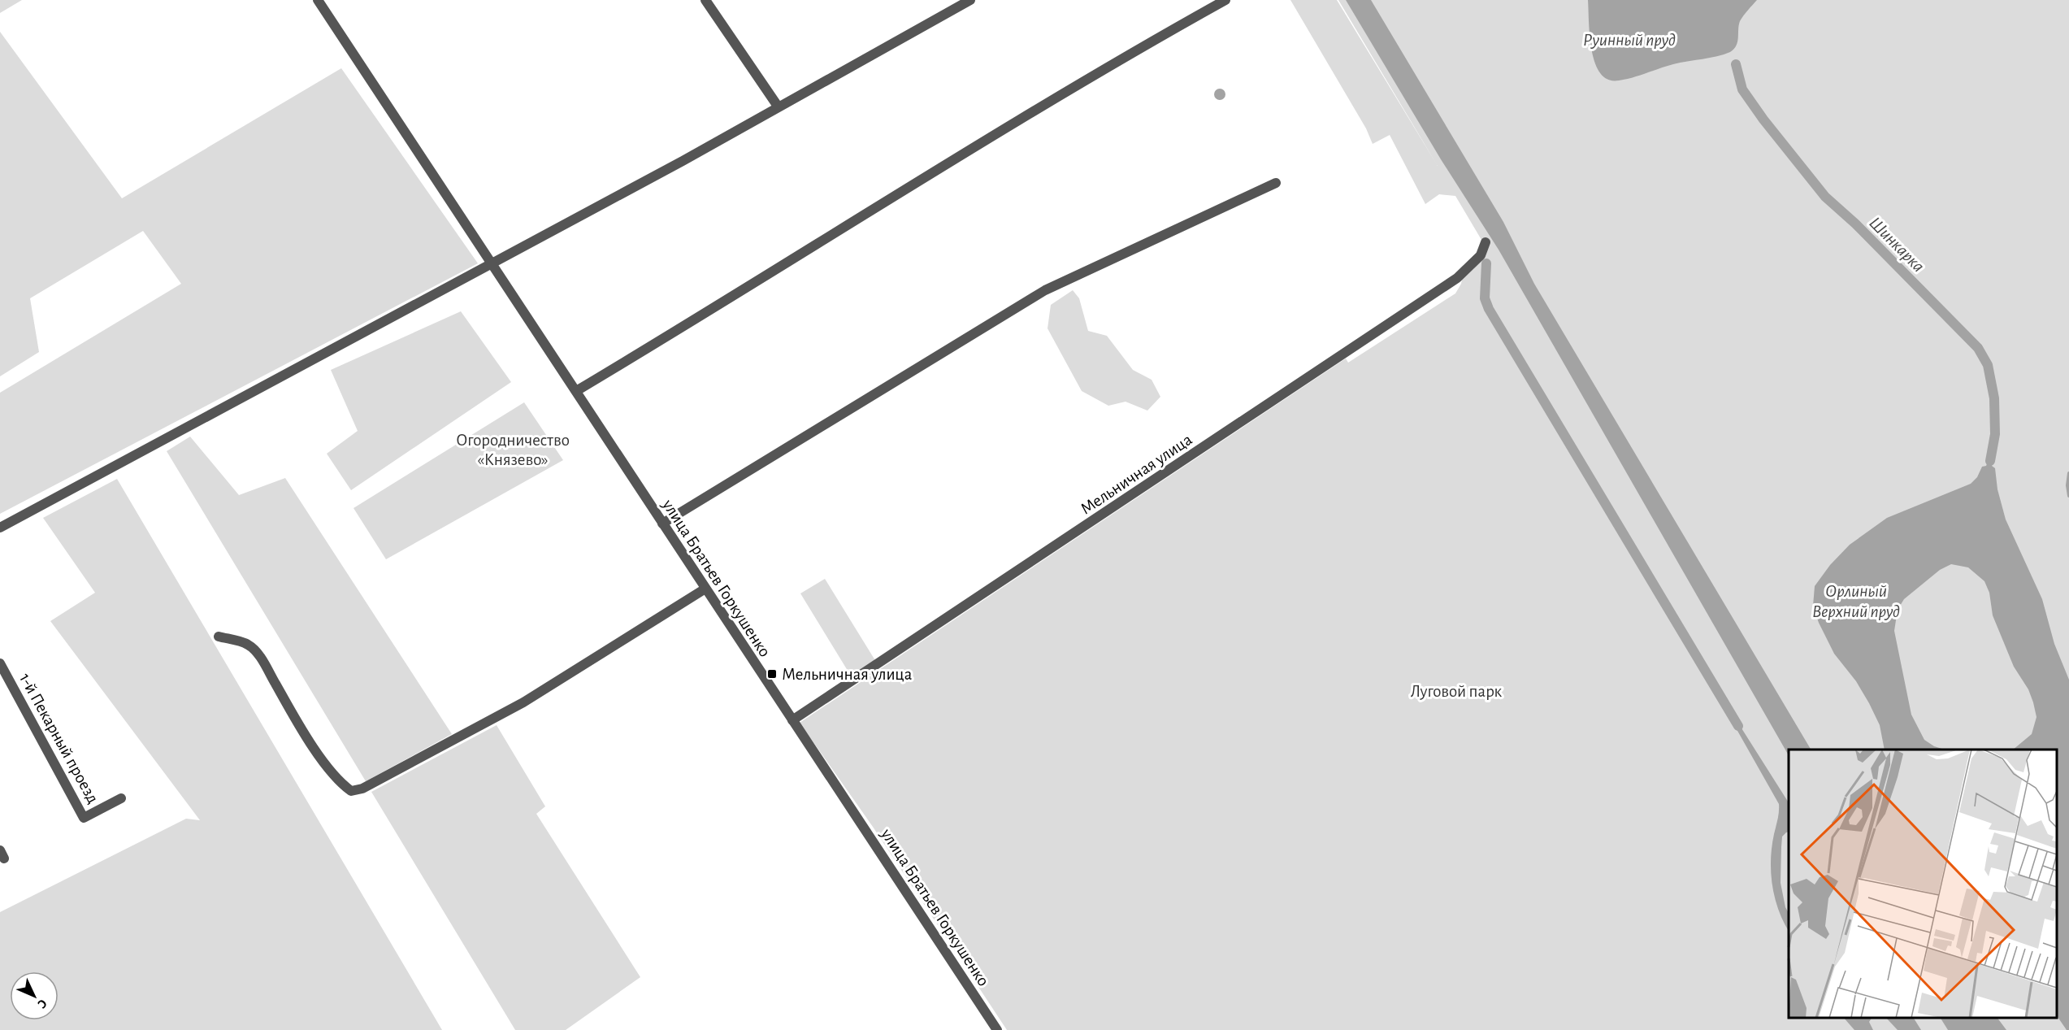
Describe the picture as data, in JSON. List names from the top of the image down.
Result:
{
  "streets": {
    "street": ["Мельничная улица", "улица Братьев Горкушенко", "1-й Пекарный проезд"]
  },
  "crossings": [
    ["Мельничная улица", "улица Братьев Горкушенко"]
  ],
  "water": ["Руинный пруд", "Шинкарка", "Орлиный Верхний пруд"],
  "parks": ["Огородничество «Князево»", "Луговой парк"],
  "places": {
    "transit": ["Мельничная улица"]
  },
  "north": "bottom right"
}
